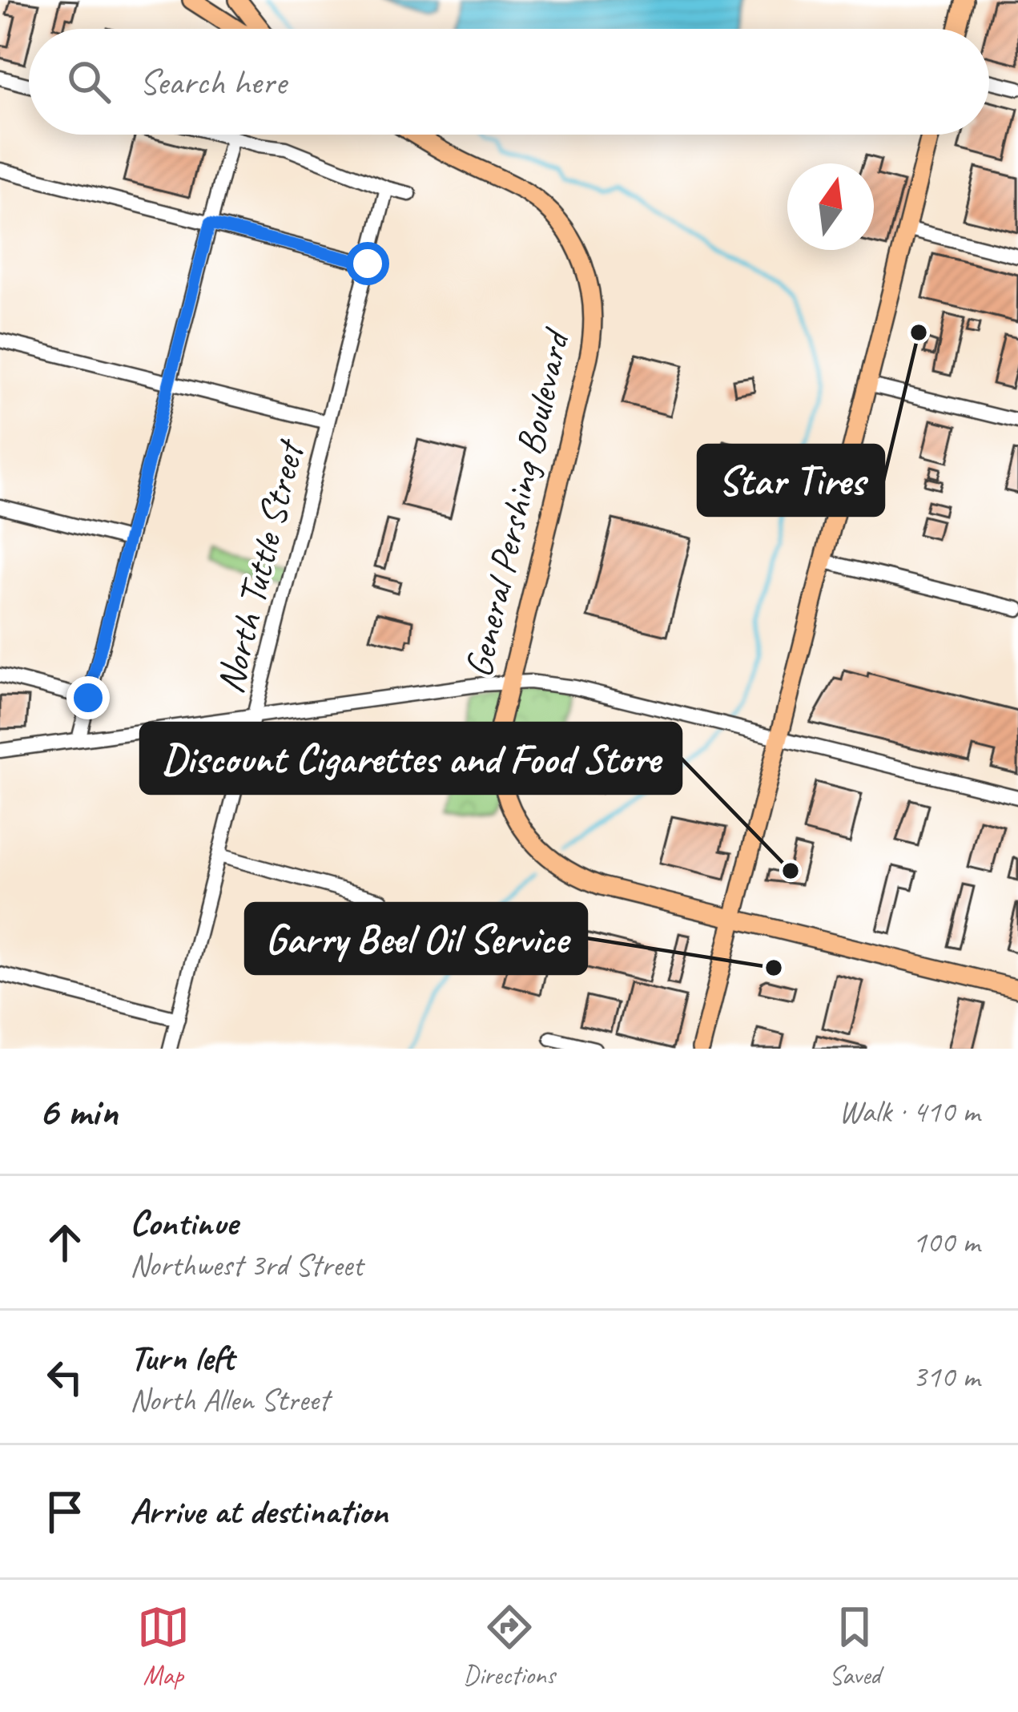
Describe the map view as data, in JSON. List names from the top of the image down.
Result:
{
  "streets": {
    "main road": ["General Pershing Boulevard"],
    "street": ["North Tuttle Street"]
  },
  "places": ["Star Tires", "Discount Cigarettes and Food Store", "Garry Beel Oil Service"],
  "north": "top",
  "page": {
    "search": "Search here",
    "heading": ["6 min", "Walk · 410 m"],
    "list": [
      ["Continue", "Northwest 3rd Street", "100 m"],
      ["Turn left", "North Allen Street", "310 m"],
      "Arrive at destination"
    ],
    "nav": ["Map", "Directions", "Saved"]
  }
}
